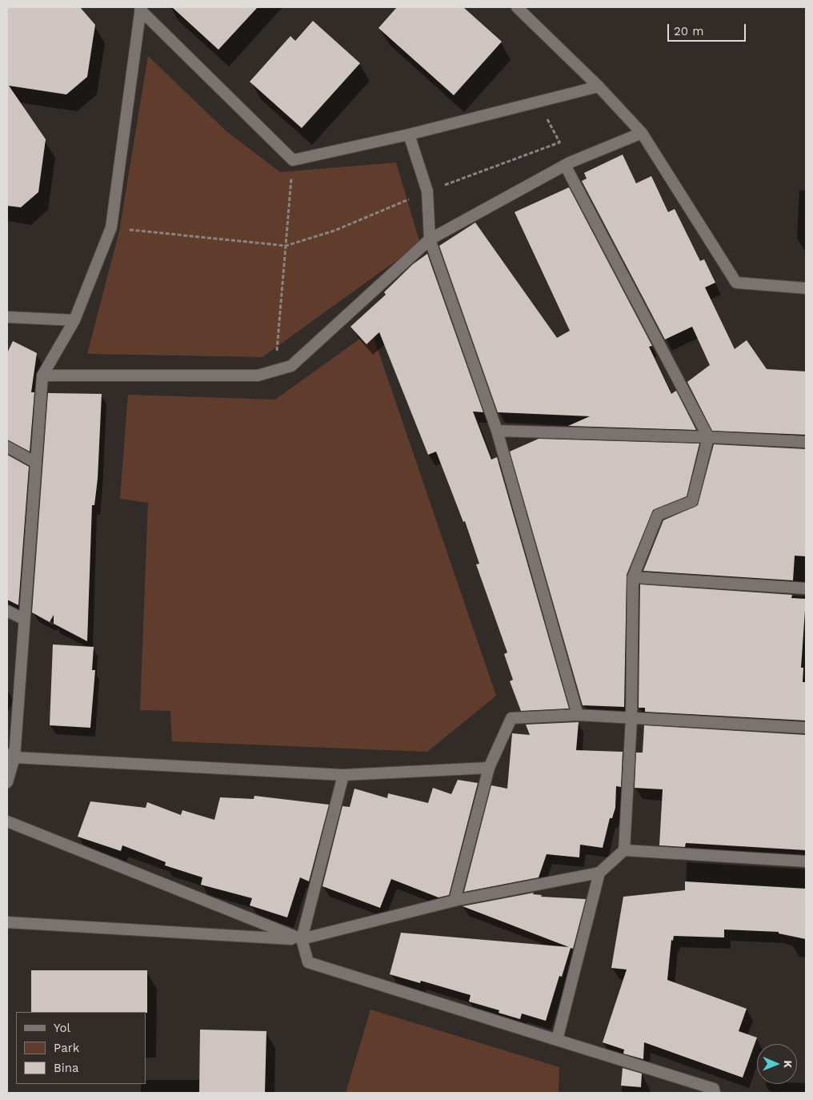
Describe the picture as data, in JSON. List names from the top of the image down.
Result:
{
  "legend": ["Yol", "Park", "Bina"],
  "scale_bar": "20 m",
  "north": "right"
}
